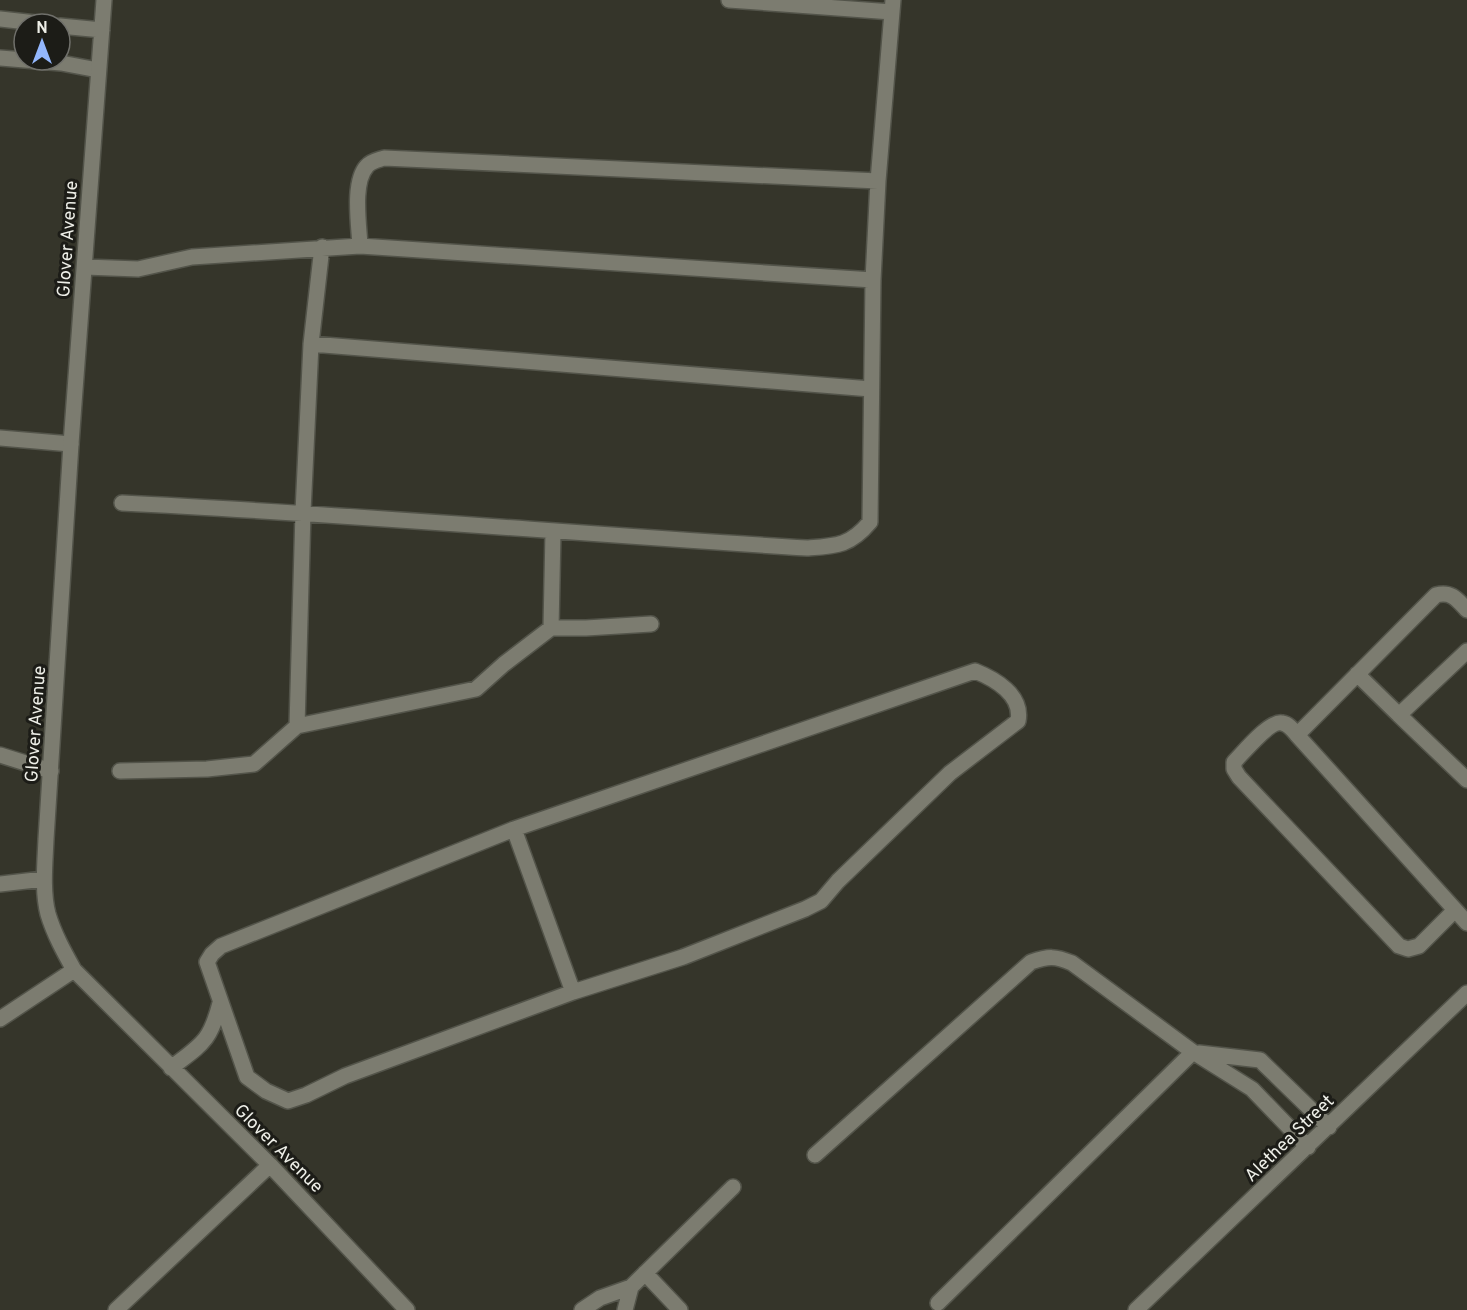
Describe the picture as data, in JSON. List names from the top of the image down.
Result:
{
  "streets": {
    "street": ["Glover Avenue", "Alethea Street"]
  },
  "north": "top"
}
